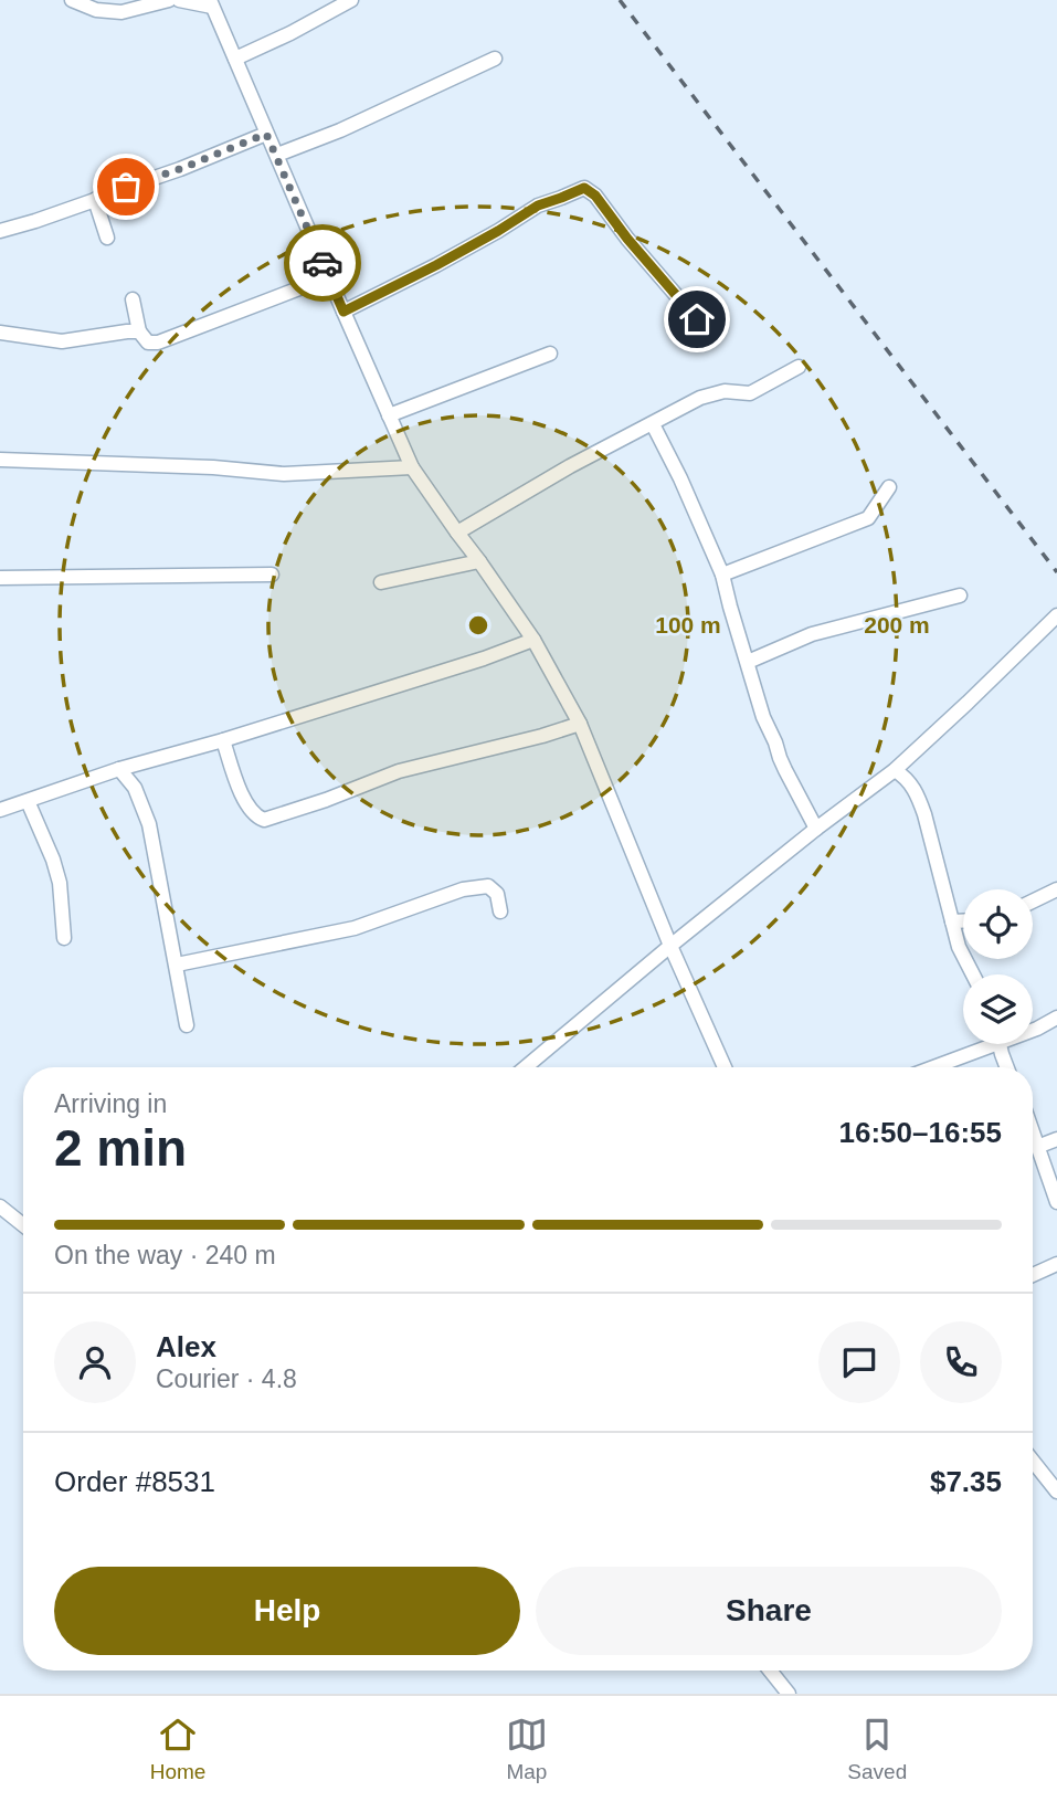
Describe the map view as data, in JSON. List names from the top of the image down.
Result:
{
  "page": {
    "heading": ["2 min", "Arriving in", "16:50–16:55"],
    "panel": [
      "Alex",
      "Courier · 4.8",
      "Order #8531",
      "$7.35"
    ],
    "bar": "On the way · 240 m",
    "buttons": ["Help", "Share"],
    "tabs": ["Home", "Map", "Saved"]
  },
  "rings": ["100 m", "200 m"]
}
